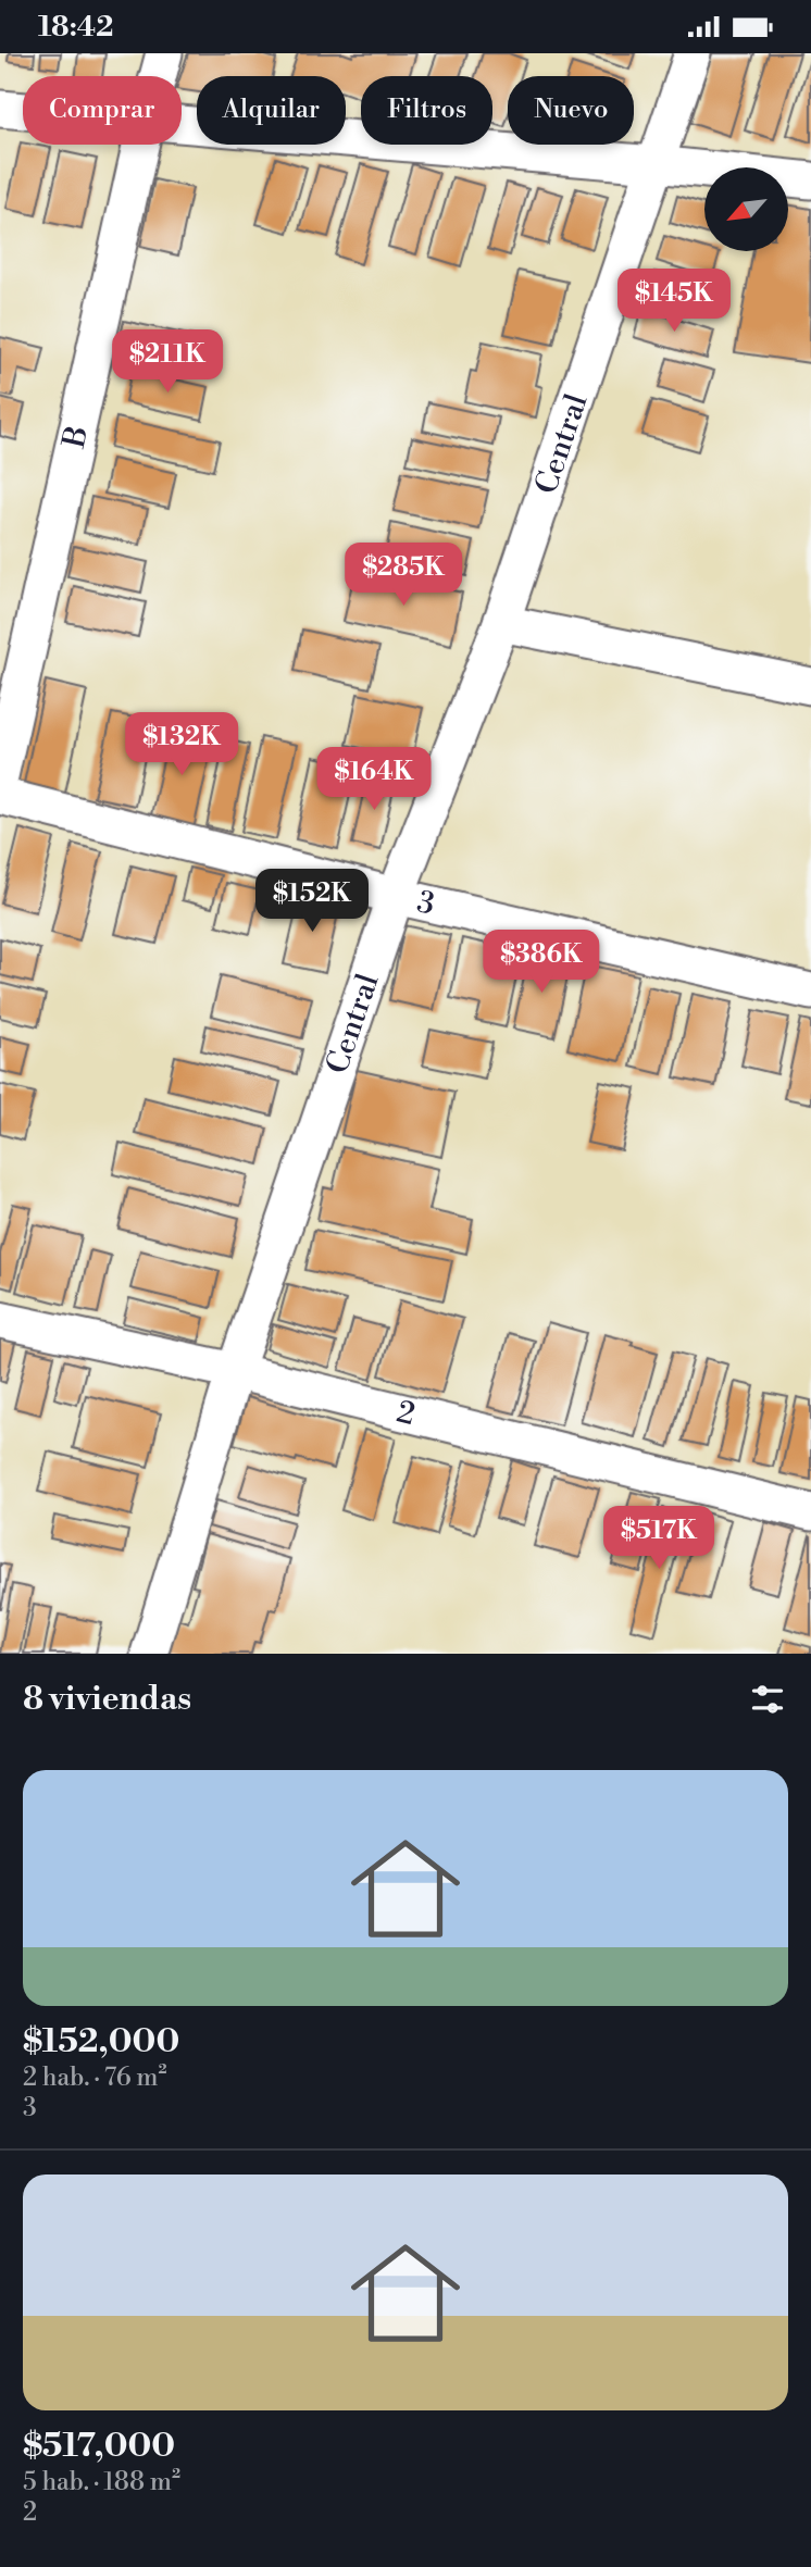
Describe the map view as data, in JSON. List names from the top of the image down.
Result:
{
  "streets": {
    "street": [
      "B",
      "Central",
      "3",
      "2"
    ]
  },
  "crossings": [
    ["Central", "3"],
    ["Central", "2"]
  ],
  "north": "bottom left",
  "page": {
    "status": "18:42",
    "chip": [
      "Comprar",
      "Alquilar",
      "Filtros",
      "Nuevo"
    ],
    "price": [
      "$145K",
      "$211K",
      "$285K",
      "$132K",
      "$164K",
      "$152K",
      "$386K",
      "$517K"
    ],
    "heading": "8 viviendas",
    "list": [
      {
        "name": "$152,000",
        "note": "2 hab. · 76 m² · 3"
      },
      {
        "name": "$517,000",
        "note": "5 hab. · 188 m² · 2"
      }
    ]
  }
}
